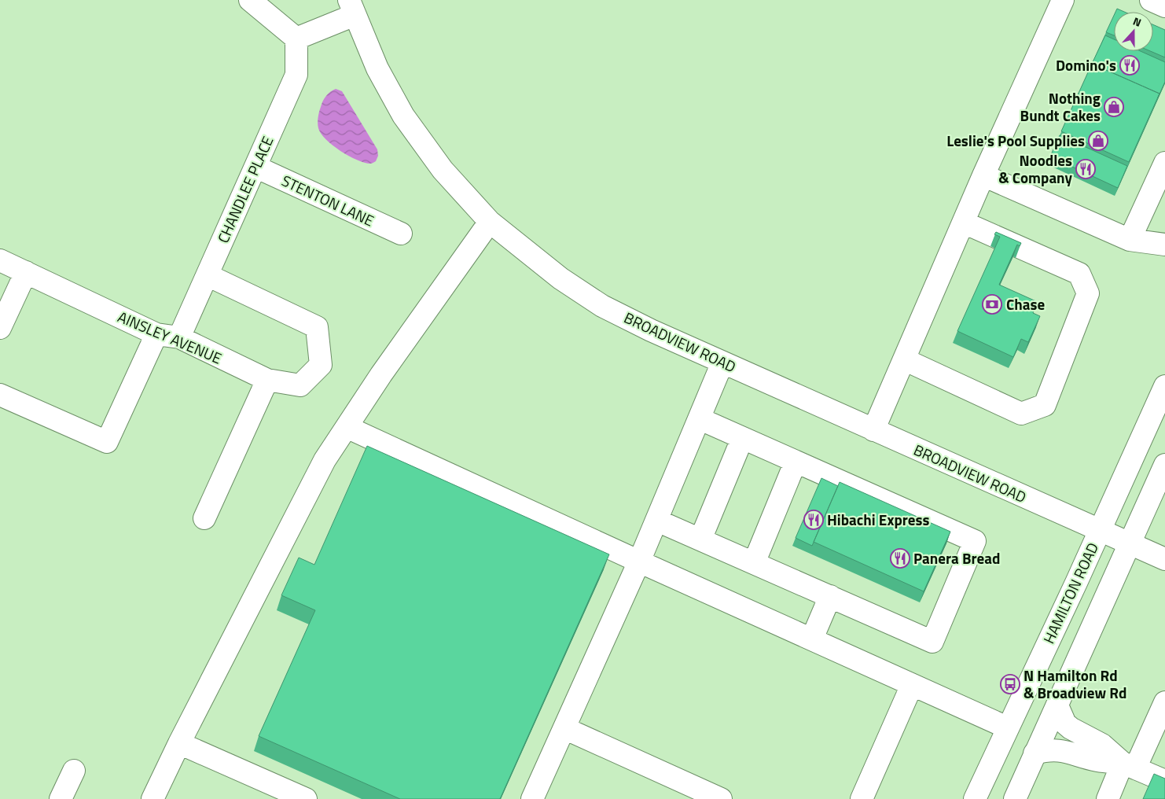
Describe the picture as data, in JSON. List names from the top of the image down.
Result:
{
  "streets": {
    "street": [
      "CHANDLEE PLACE",
      "STENTON LANE",
      "AINSLEY AVENUE",
      "BROADVIEW ROAD",
      "HAMILTON ROAD"
    ]
  },
  "crossings": [
    ["CHANDLEE PLACE", "STENTON LANE"],
    ["CHANDLEE PLACE", "AINSLEY AVENUE"],
    ["BROADVIEW ROAD", "HAMILTON ROAD"]
  ],
  "places": {
    "restaurant": [
      "Domino's",
      "Noodles & Company",
      "Hibachi Express",
      "Panera Bread"
    ],
    "shop": ["Nothing Bundt Cakes", "Leslie's Pool Supplies"],
    "bank": ["Chase"],
    "bus stop": ["N Hamilton Rd & Broadview Rd"]
  },
  "north": "top"
}
